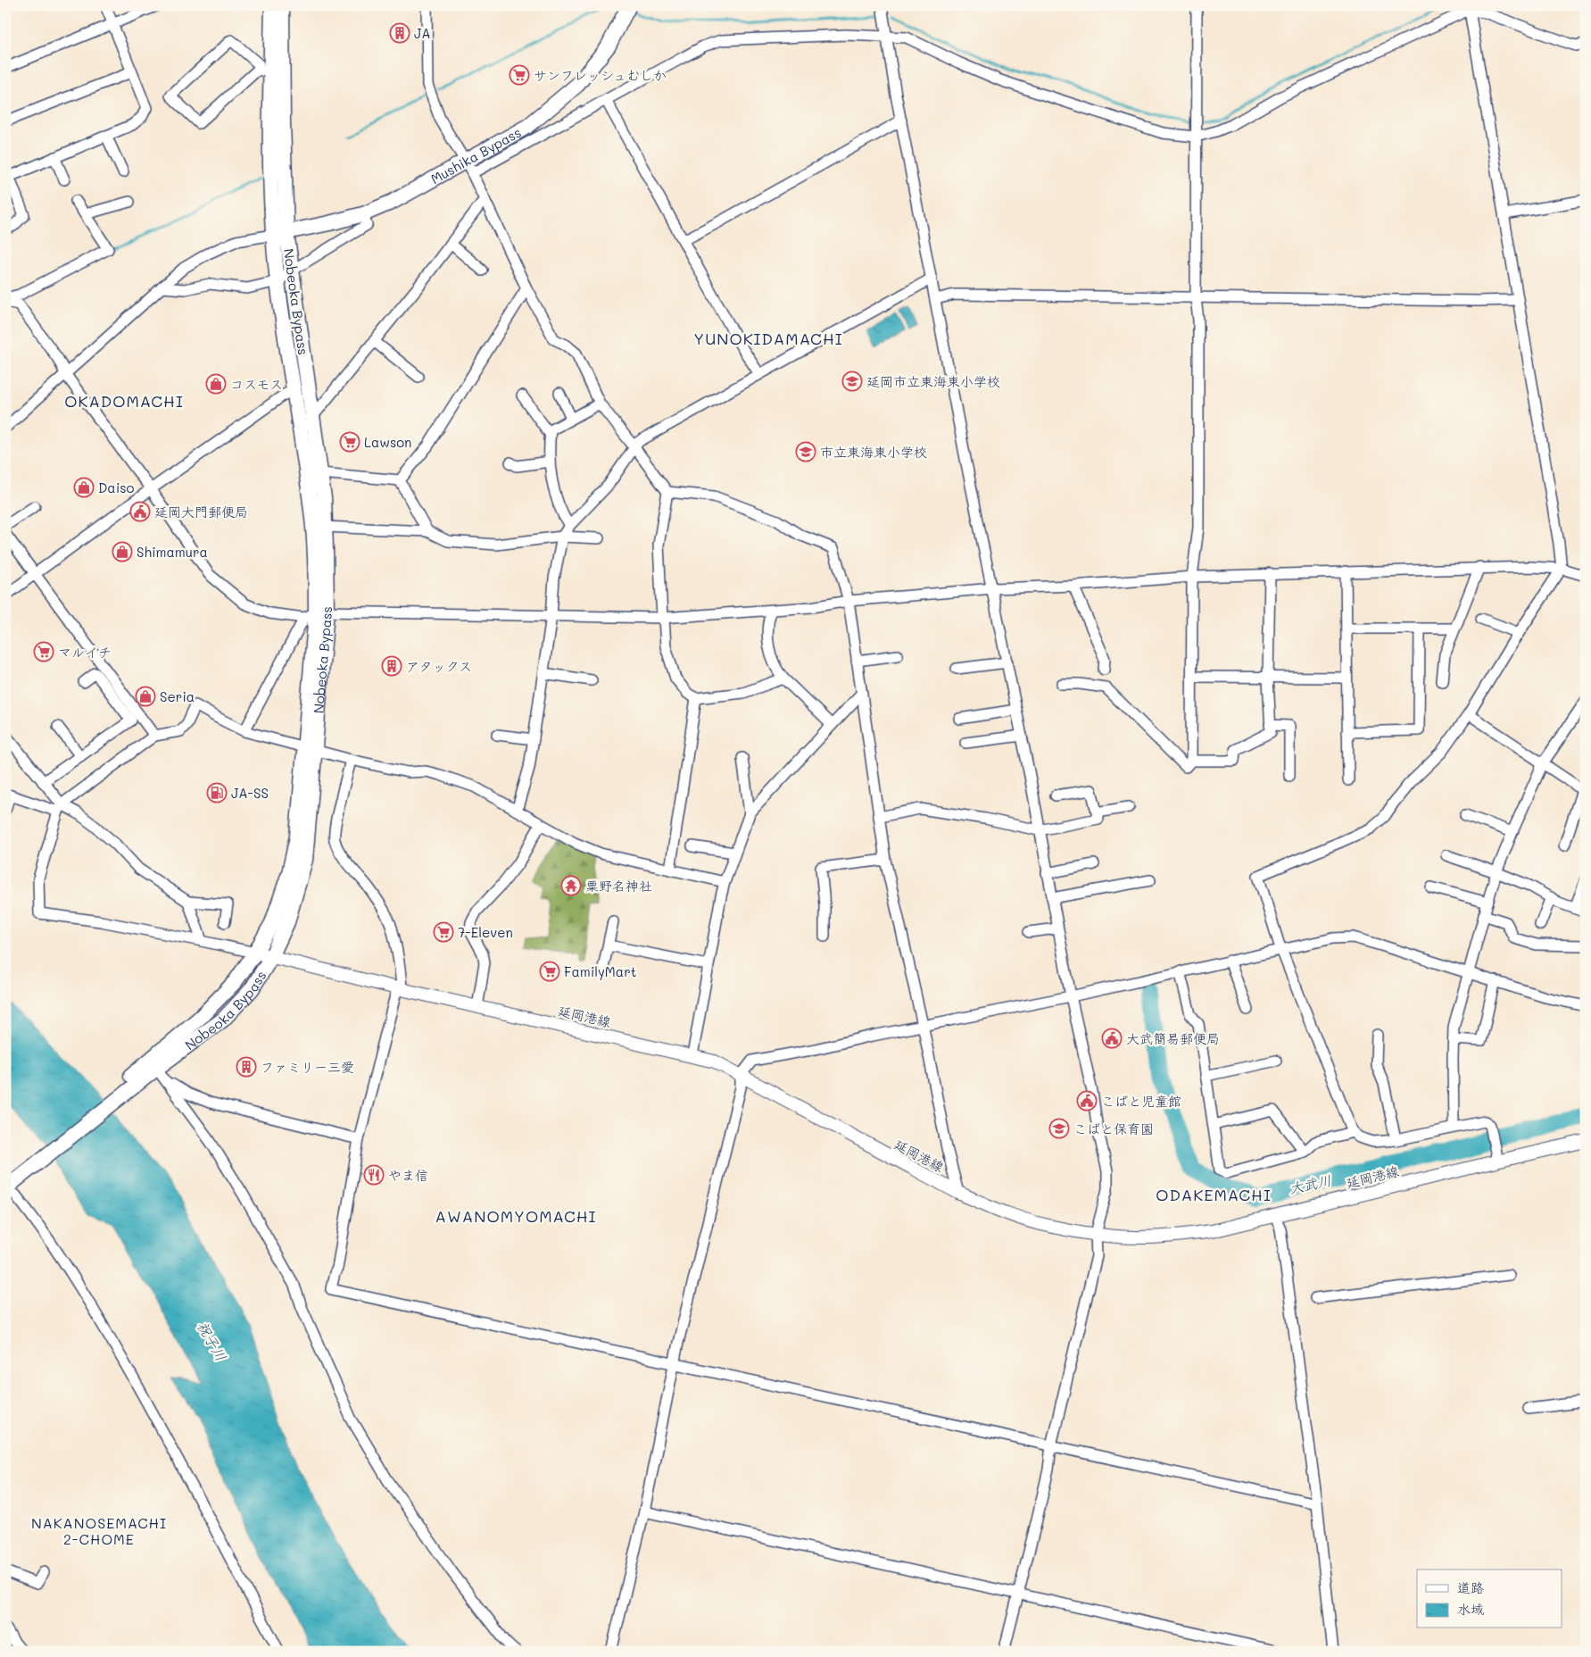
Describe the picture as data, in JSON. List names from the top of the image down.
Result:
{
  "streets": {
    "highway": ["Mushika Bypass", "Nobeoka Bypass"],
    "main road": ["延岡港線"]
  },
  "crossings": [
    ["Mushika Bypass", "Nobeoka Bypass"],
    ["Nobeoka Bypass", "延岡港線"]
  ],
  "districts": [
    "YUNOKIDAMACHI",
    "OKADOMACHI",
    "ODAKEMACHI",
    "AWANOMYOMACHI",
    "NAKANOSEMACHI 2-CHOME"
  ],
  "water": ["大武川", "祝子川"],
  "places": {
    "building": ["JA", "アタックス", "ファミリー三愛"],
    "supermarket": [
      "サンフレッシュむしか",
      "Lawson",
      "マルイチ",
      "7-Eleven",
      "FamilyMart"
    ],
    "school or university": ["延岡市立東海東小学校", "市立東海東小学校", "こばと保育園"],
    "shop": [
      "コスモス",
      "Daiso",
      "Shimamura",
      "Seria"
    ],
    "public building": ["延岡大門郵便局", "大武簡易郵便局", "こばと児童館"],
    "fuel station": ["JA-SS"],
    "temple": ["粟野名神社"],
    "restaurant": ["やま信"]
  },
  "legend": ["道路", "水域"]
}
